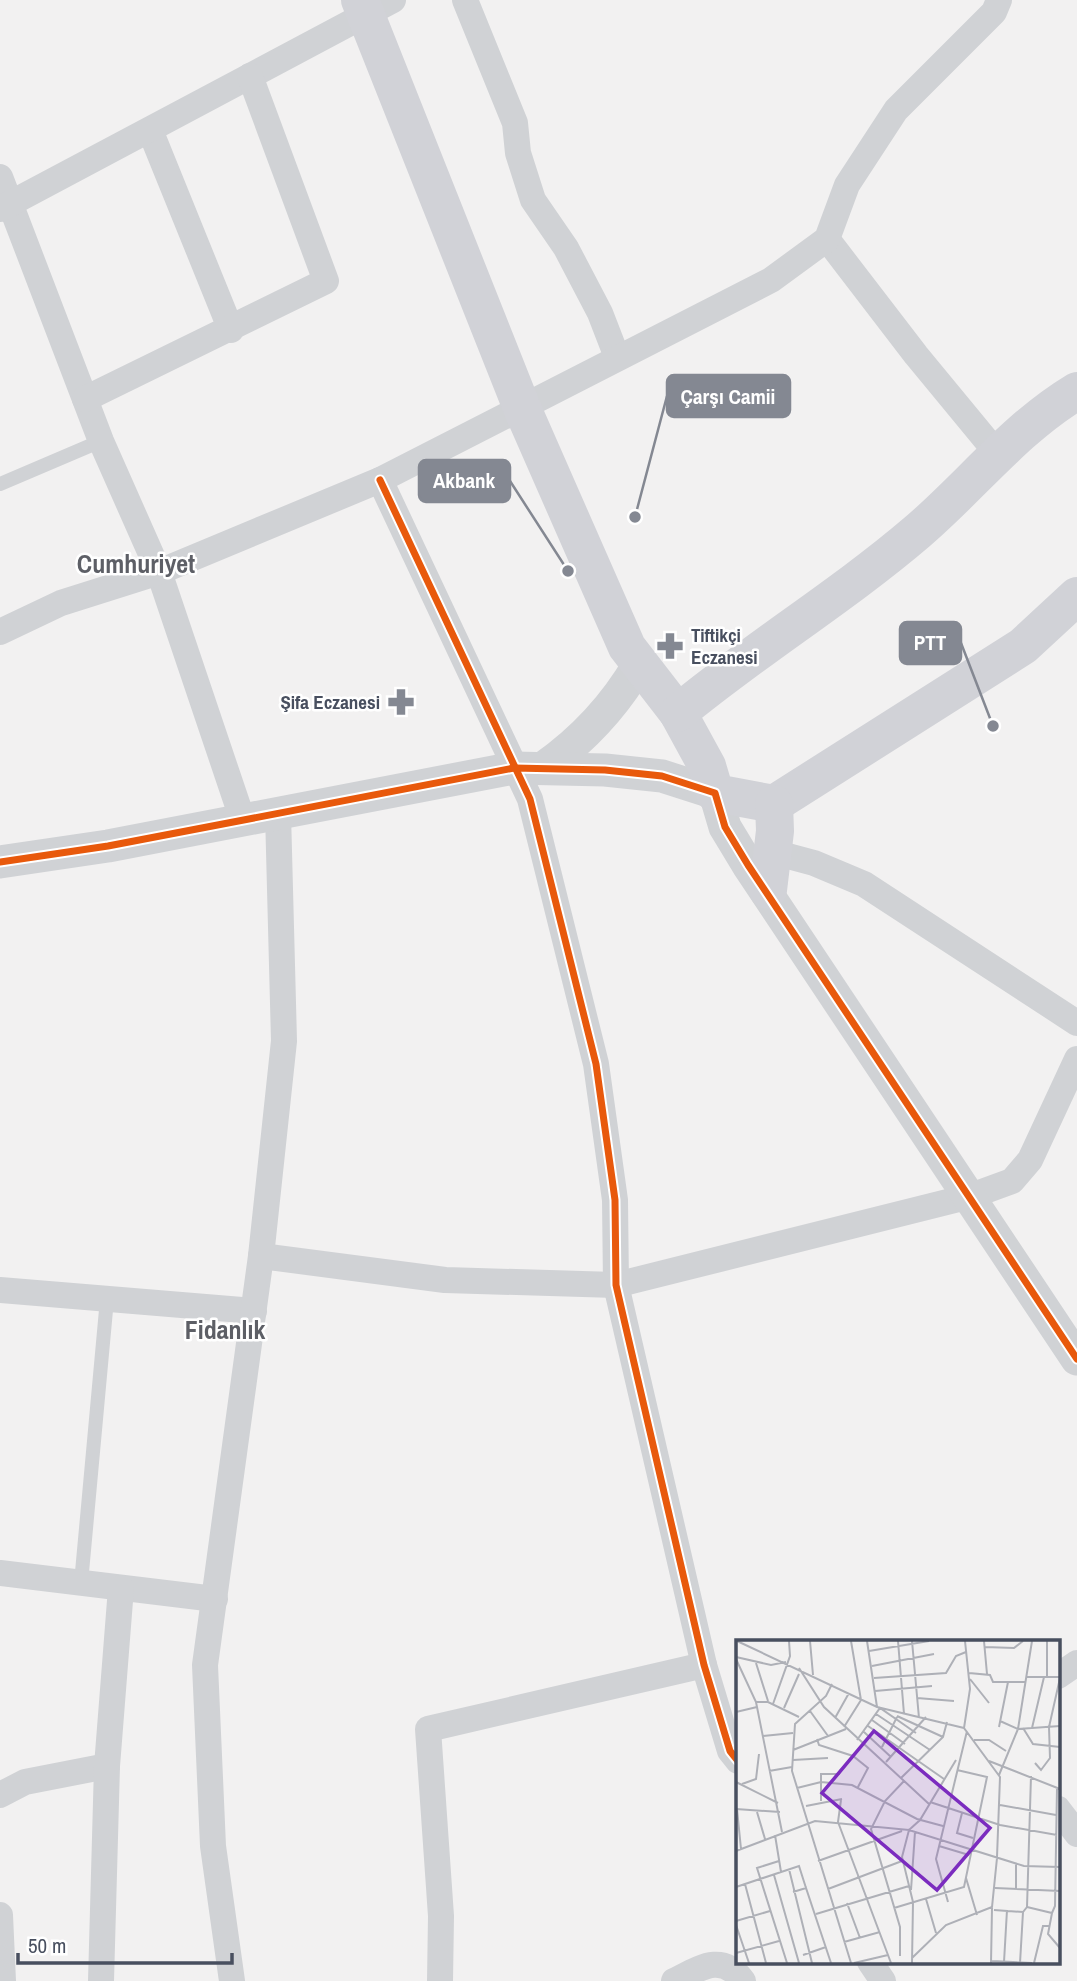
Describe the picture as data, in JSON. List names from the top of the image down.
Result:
{
  "districts": ["Cumhuriyet", "Fidanlık"],
  "places": {
    "other": ["Çarşı Camii", "Akbank", "PTT"],
    "pharmacy": ["Tiftikçi Eczanesi", "Şifa Eczanesi"]
  },
  "scale_bar": "50 m"
}
